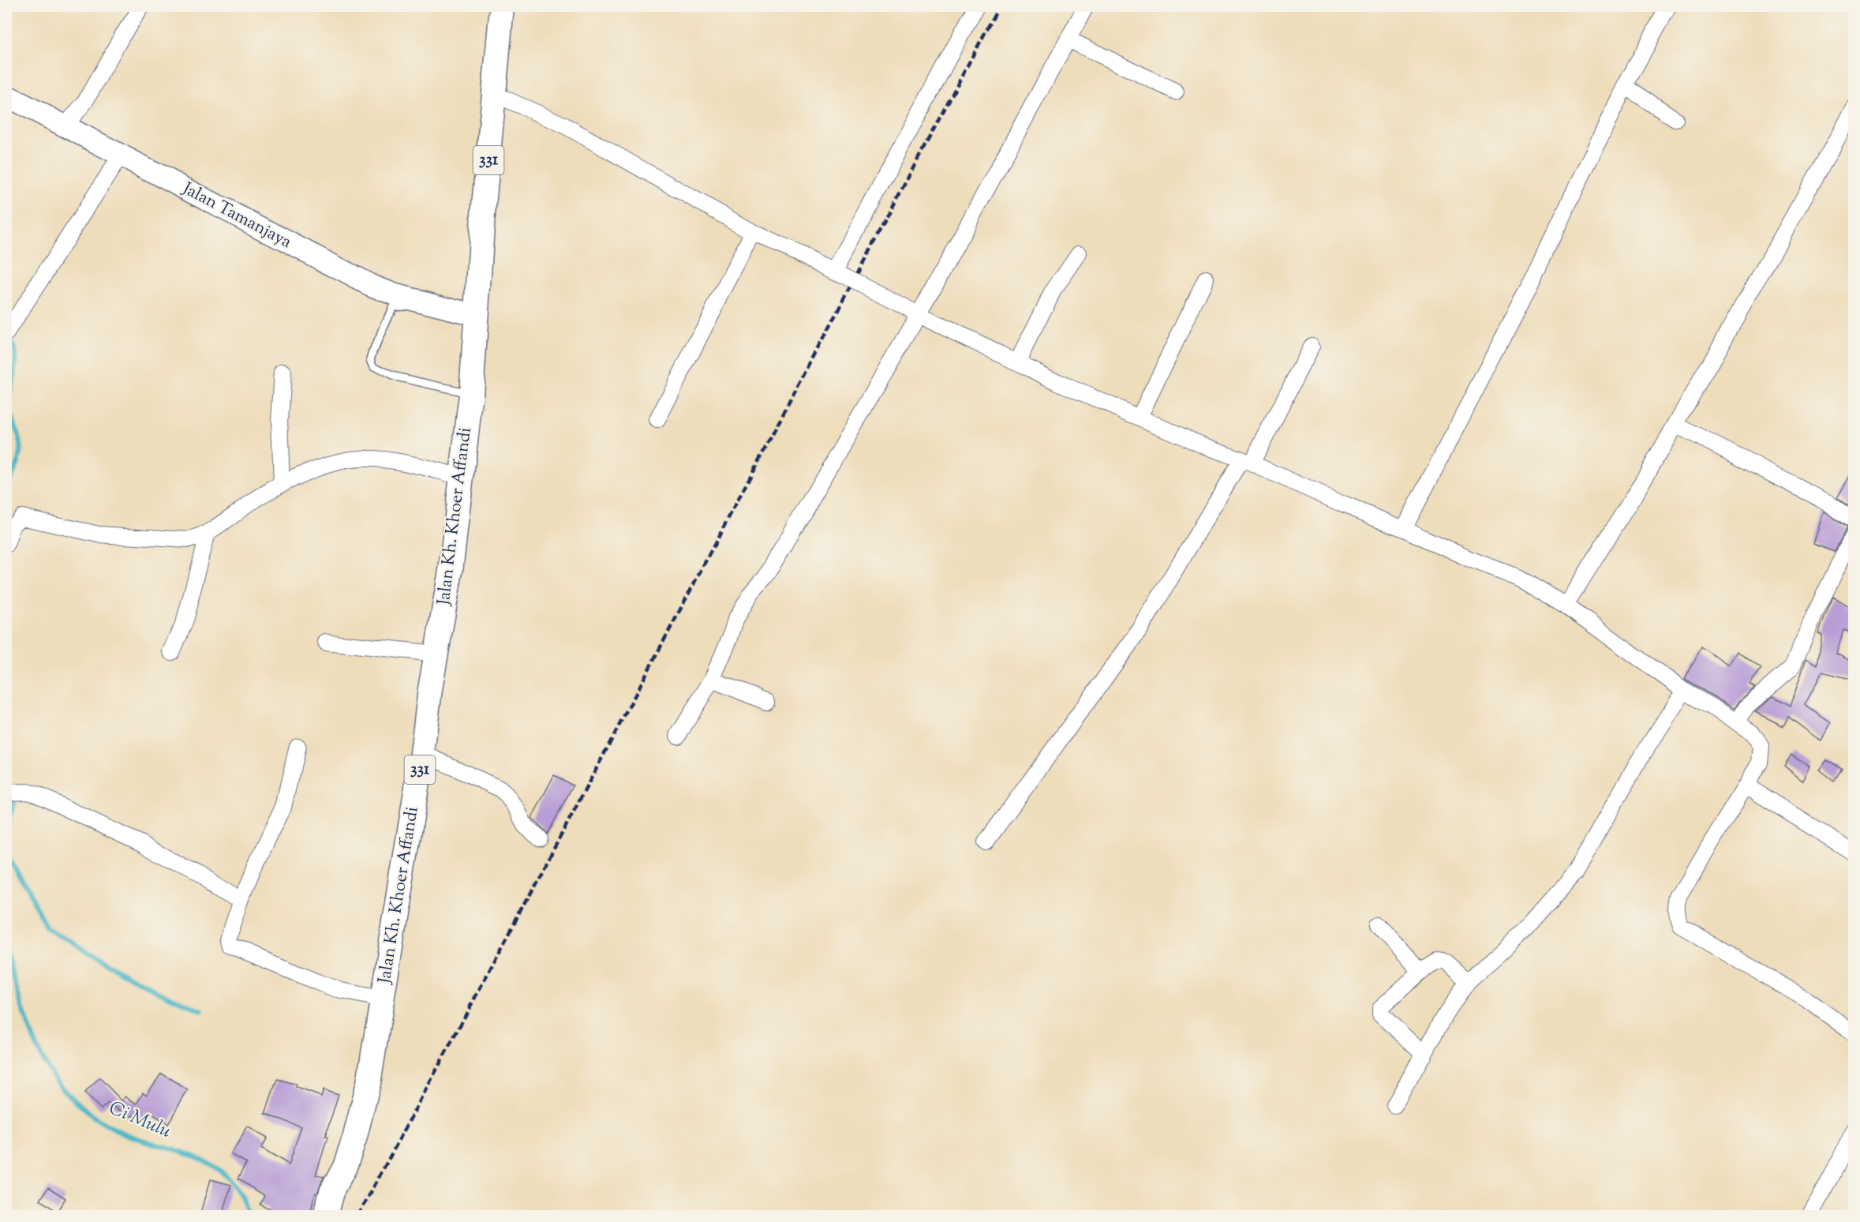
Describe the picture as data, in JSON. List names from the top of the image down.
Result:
{
  "streets": {
    "main road": ["331", "Jalan Kh. Khoer Affandi"],
    "street": ["Jalan Tamanjaya"]
  },
  "crossings": [
    ["331", "Jalan Tamanjaya"],
    ["331", "Jalan Kh. Khoer Affandi"],
    ["Jalan Tamanjaya", "Jalan Kh. Khoer Affandi"]
  ],
  "water": ["Ci Mulu"]
}
